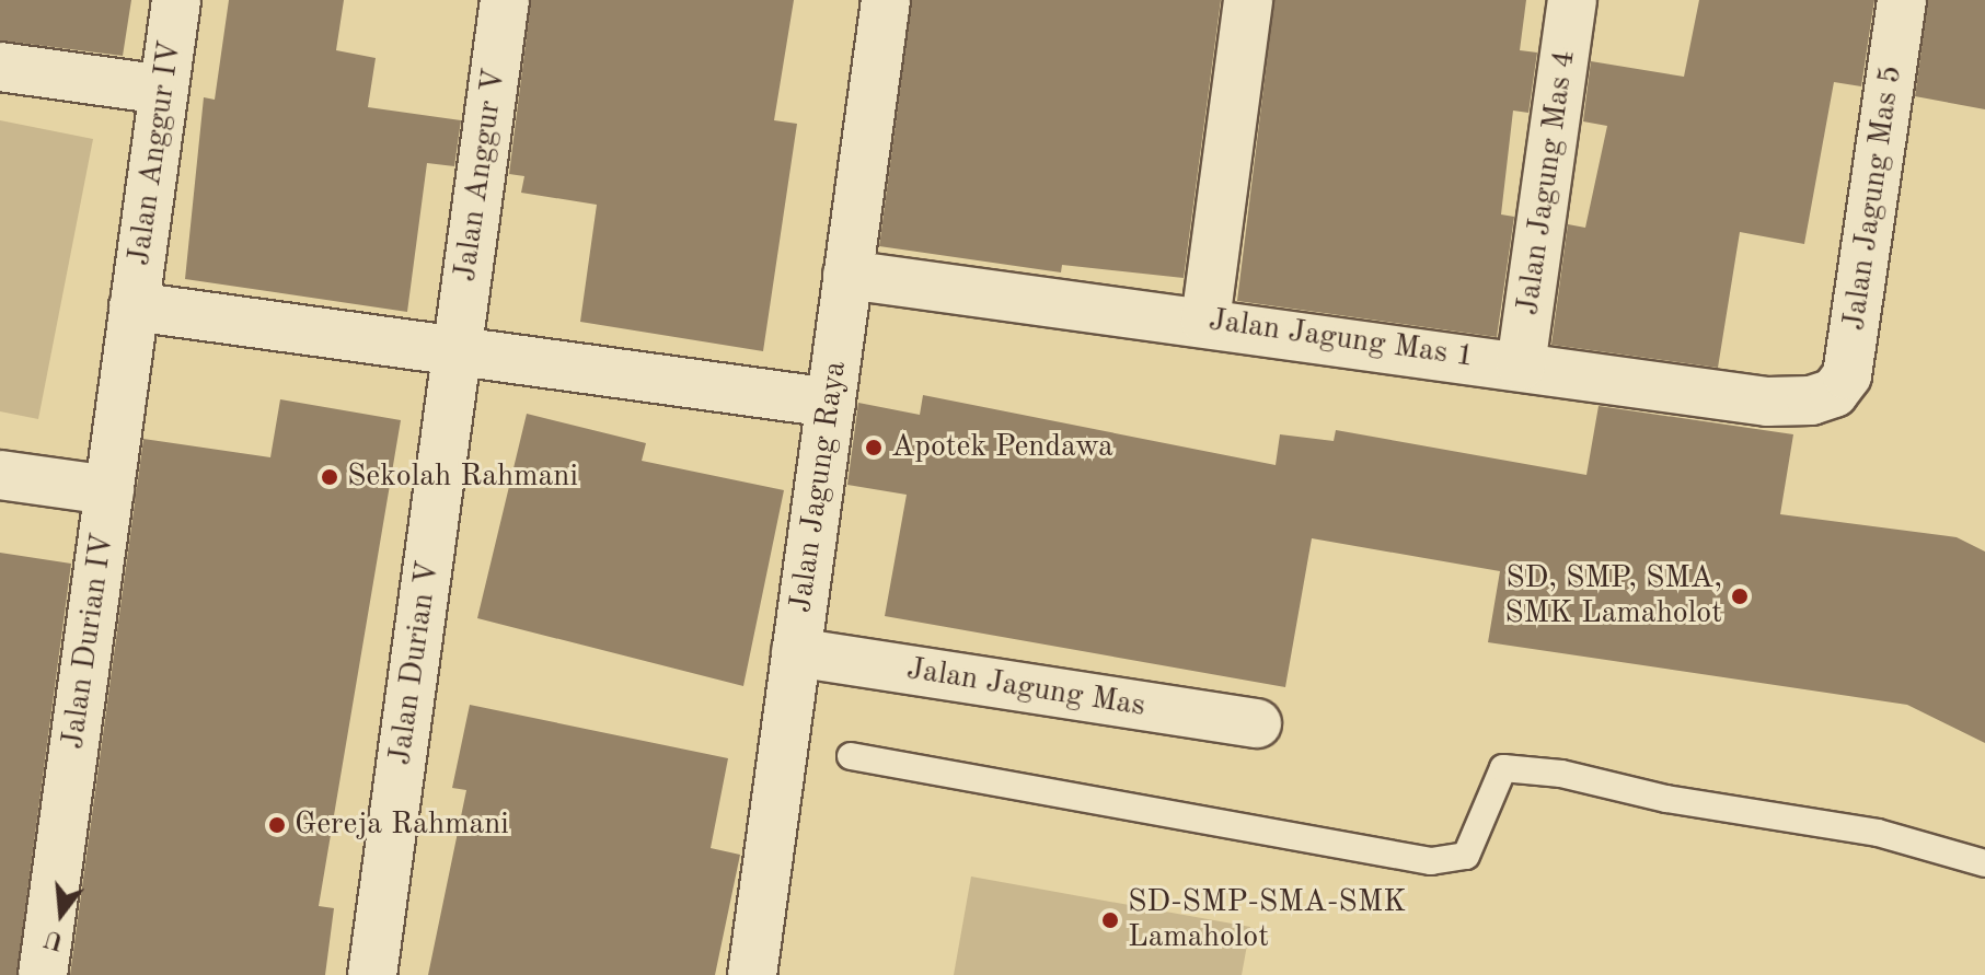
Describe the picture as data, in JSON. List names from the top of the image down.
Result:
{
  "streets": {
    "street": [
      "Jalan Anggur IV",
      "Jalan Anggur V",
      "Jalan Jagung Mas 4",
      "Jalan Jagung Mas 5",
      "Jalan Jagung Mas 1",
      "Jalan Jagung Raya",
      "Jalan Durian IV",
      "Jalan Durian V",
      "Jalan Jagung Mas"
    ]
  },
  "crossings": [
    ["Jalan Anggur IV", "Jalan Durian IV"],
    ["Jalan Anggur V", "Jalan Durian V"],
    ["Jalan Jagung Mas 4", "Jalan Jagung Mas 1"],
    ["Jalan Jagung Mas 5", "Jalan Jagung Mas 1"],
    ["Jalan Jagung Mas 1", "Jalan Jagung Raya"],
    ["Jalan Jagung Raya", "Jalan Jagung Mas"]
  ],
  "places": [
    "Apotek Pendawa",
    "Sekolah Rahmani",
    "SD, SMP, SMA, SMK Lamaholot",
    "Gereja Rahmani",
    "SD-SMP-SMA-SMK Lamaholot"
  ],
  "north": "bottom"
}
